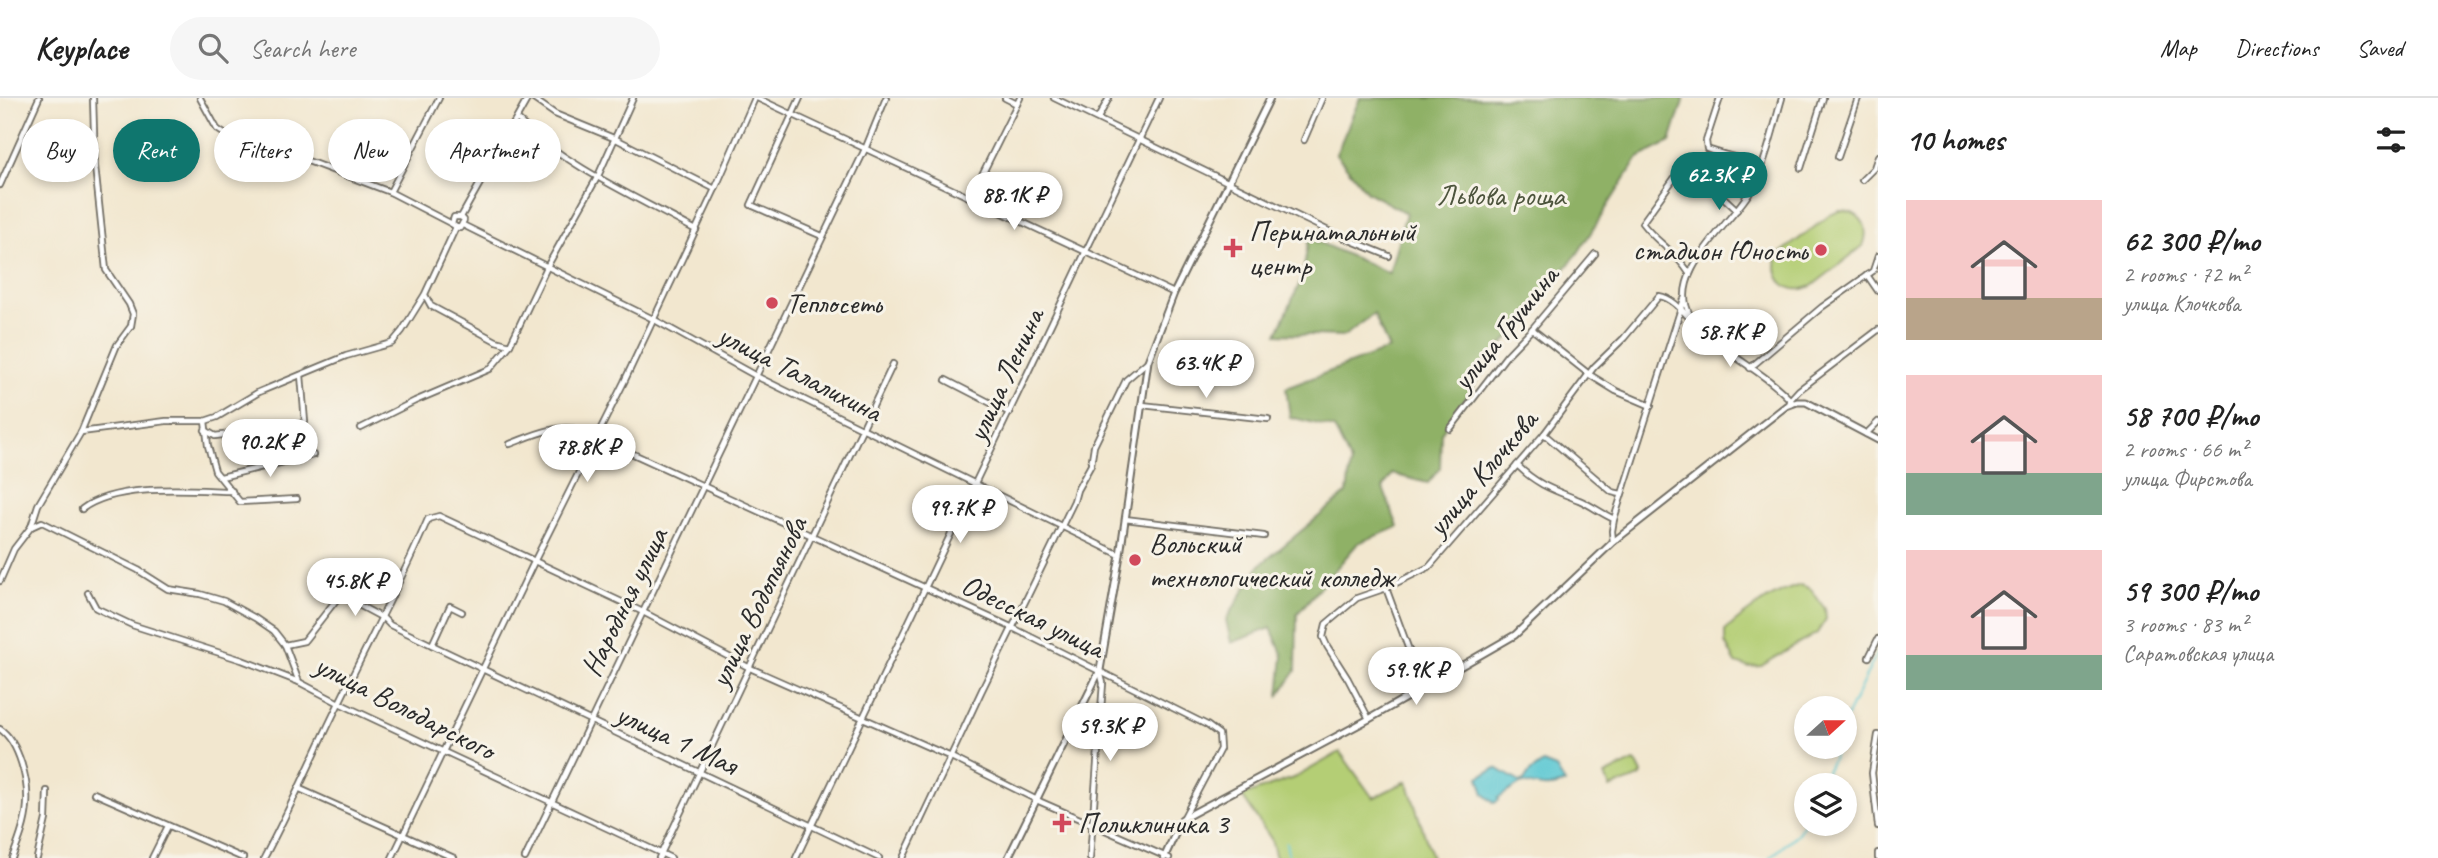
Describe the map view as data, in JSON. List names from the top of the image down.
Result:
{
  "streets": {
    "street": [
      "улица Грушина",
      "улица Талалихина",
      "улица Ленина",
      "улица Клочкова",
      "Народная улица",
      "улица Водопьянова",
      "Одесская улица",
      "улица Володарского",
      "улица 1 Мая"
    ]
  },
  "crossings": [
    ["улица Талалихина", "улица Ленина"],
    ["улица Талалихина", "Народная улица"],
    ["улица Талалихина", "улица Водопьянова"],
    ["улица Ленина", "Одесская улица"],
    ["улица Ленина", "улица 1 Мая"],
    ["Народная улица", "Одесская улица"],
    ["Народная улица", "улица Володарского"],
    ["Народная улица", "улица 1 Мая"],
    ["улица Водопьянова", "Одесская улица"],
    ["улица Водопьянова", "улица Володарского"],
    ["улица Водопьянова", "улица 1 Мая"],
    ["улица Володарского", "улица 1 Мая"]
  ],
  "parks": ["Львова роща"],
  "places": {
    "health": ["Перинатальный центр", "Поликлиника 3"],
    "other": ["стадион Юность", "Теплосеть", "Вольский технологический колледж"]
  },
  "north": "right",
  "page": {
    "header": "Keyplace",
    "search": "Search here",
    "nav": ["Map", "Directions", "Saved"],
    "heading": "10 homes",
    "chip": [
      "Buy",
      "Rent",
      "Filters",
      "New",
      "Apartment"
    ],
    "price": [
      "62.3K ₽",
      "88.1K ₽",
      "58.7K ₽",
      "63.4K ₽",
      "90.2K ₽",
      "78.8K ₽",
      "99.7K ₽",
      "45.8K ₽",
      "59.9K ₽",
      "59.3K ₽"
    ],
    "list": [
      {
        "name": "62 300 ₽/mo",
        "note": "2 rooms · 72 m² · улица Клочкова"
      },
      {
        "name": "58 700 ₽/mo",
        "note": "2 rooms · 66 m² · улица Фирстова"
      },
      {
        "name": "59 300 ₽/mo",
        "note": "3 rooms · 83 m² · Саратовская улица"
      }
    ]
  }
}
